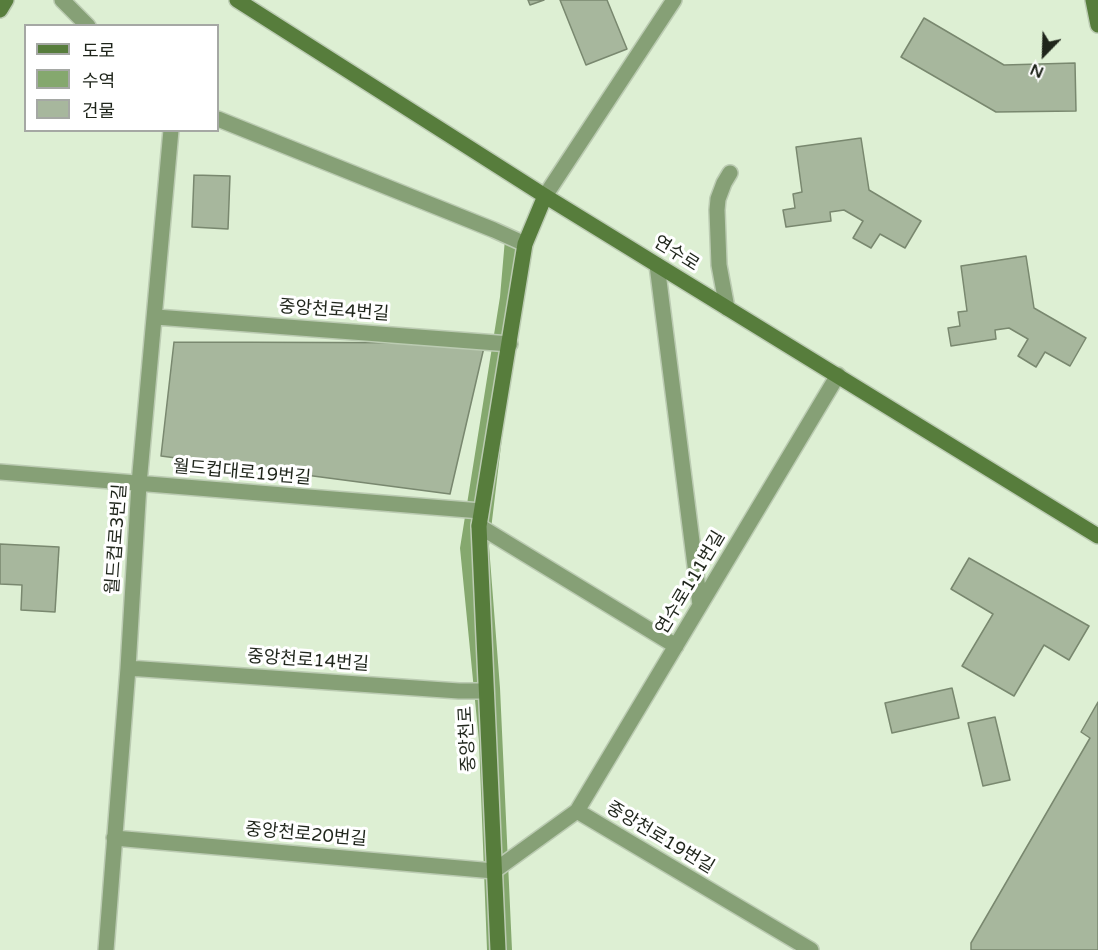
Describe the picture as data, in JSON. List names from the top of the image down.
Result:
{
  "streets": {
    "main road": ["연수로", "중앙천로"],
    "street": [
      "중앙천로4번길",
      "월드컵대로19번길",
      "월드컵로3번길",
      "연수로111번길",
      "중앙천로14번길",
      "중앙천로20번길",
      "중앙천로19번길"
    ]
  },
  "crossings": [
    ["연수로", "연수로111번길"],
    ["연수로", "중앙천로"],
    ["중앙천로4번길", "월드컵로3번길"],
    ["중앙천로4번길", "중앙천로"],
    ["월드컵대로19번길", "월드컵로3번길"],
    ["월드컵대로19번길", "중앙천로"],
    ["월드컵로3번길", "중앙천로14번길"],
    ["월드컵로3번길", "중앙천로20번길"],
    ["연수로111번길", "중앙천로19번길"],
    ["중앙천로14번길", "중앙천로"],
    ["중앙천로", "중앙천로20번길"],
    ["중앙천로", "중앙천로19번길"],
    ["중앙천로20번길", "중앙천로19번길"]
  ],
  "legend": ["도로", "수역", "건물"],
  "north": "bottom left"
}
